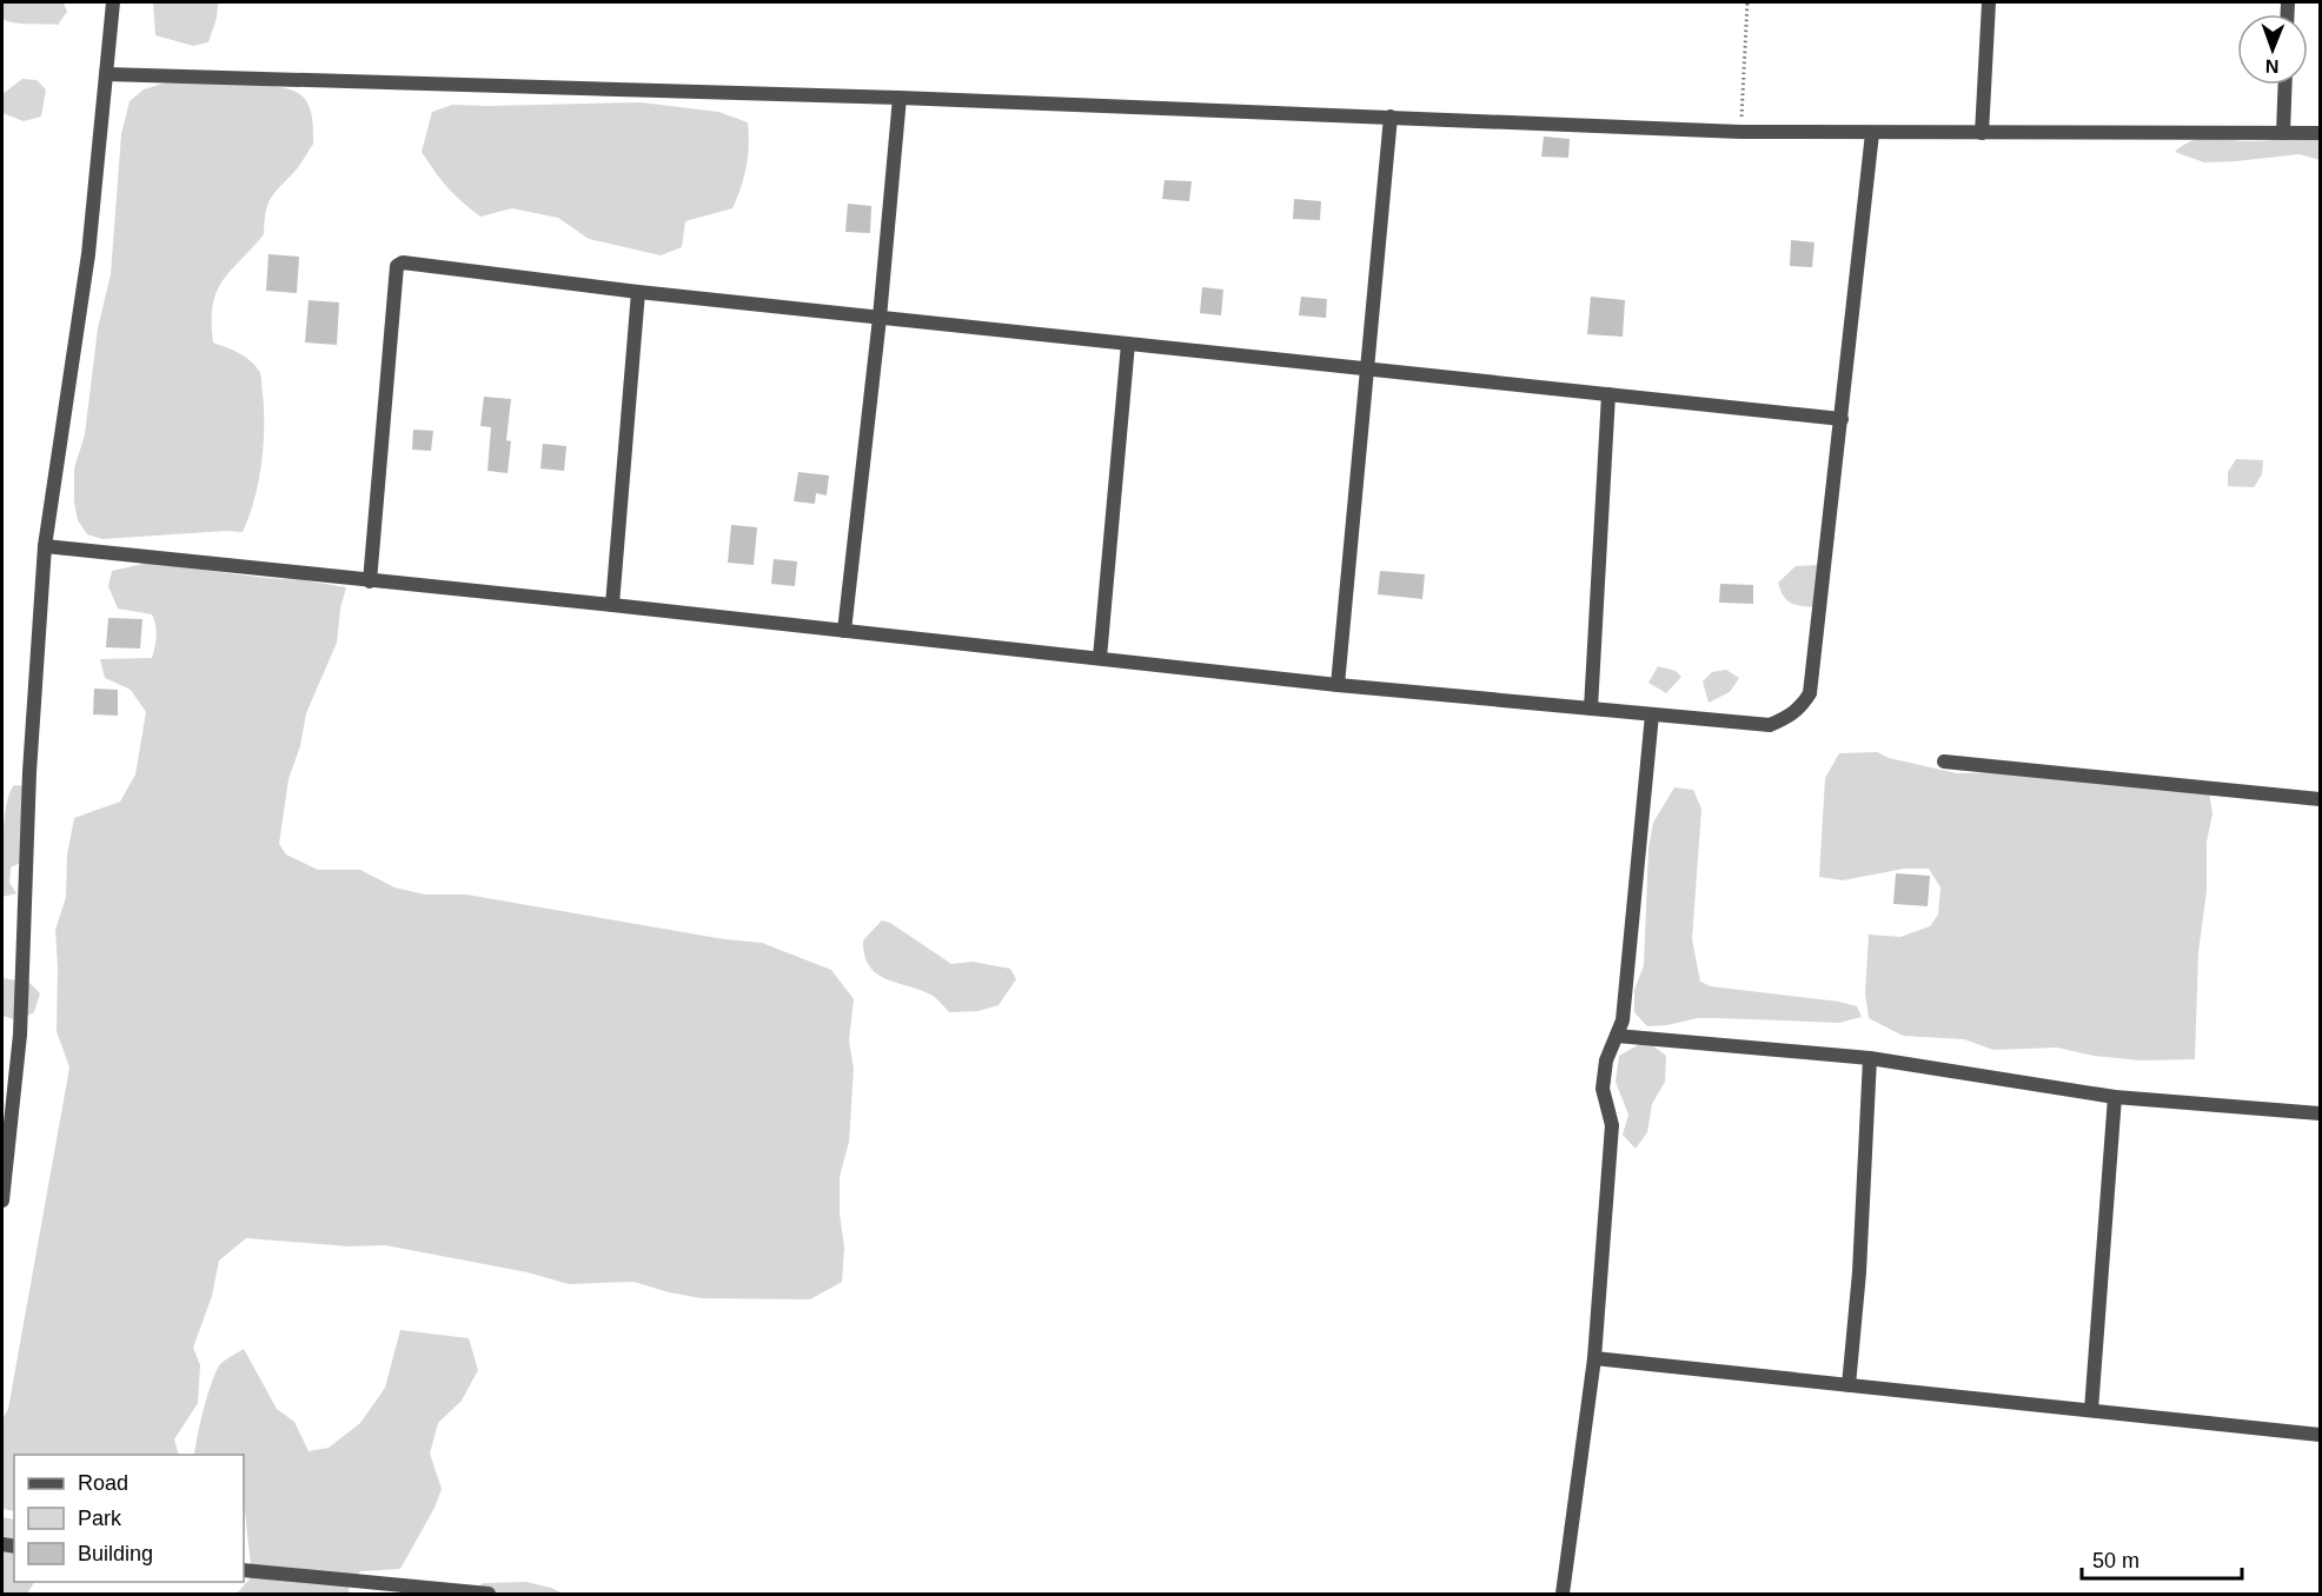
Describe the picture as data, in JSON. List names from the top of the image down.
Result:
{
  "legend": ["Road", "Park", "Building"],
  "scale_bar": "50 m",
  "north": "bottom"
}
